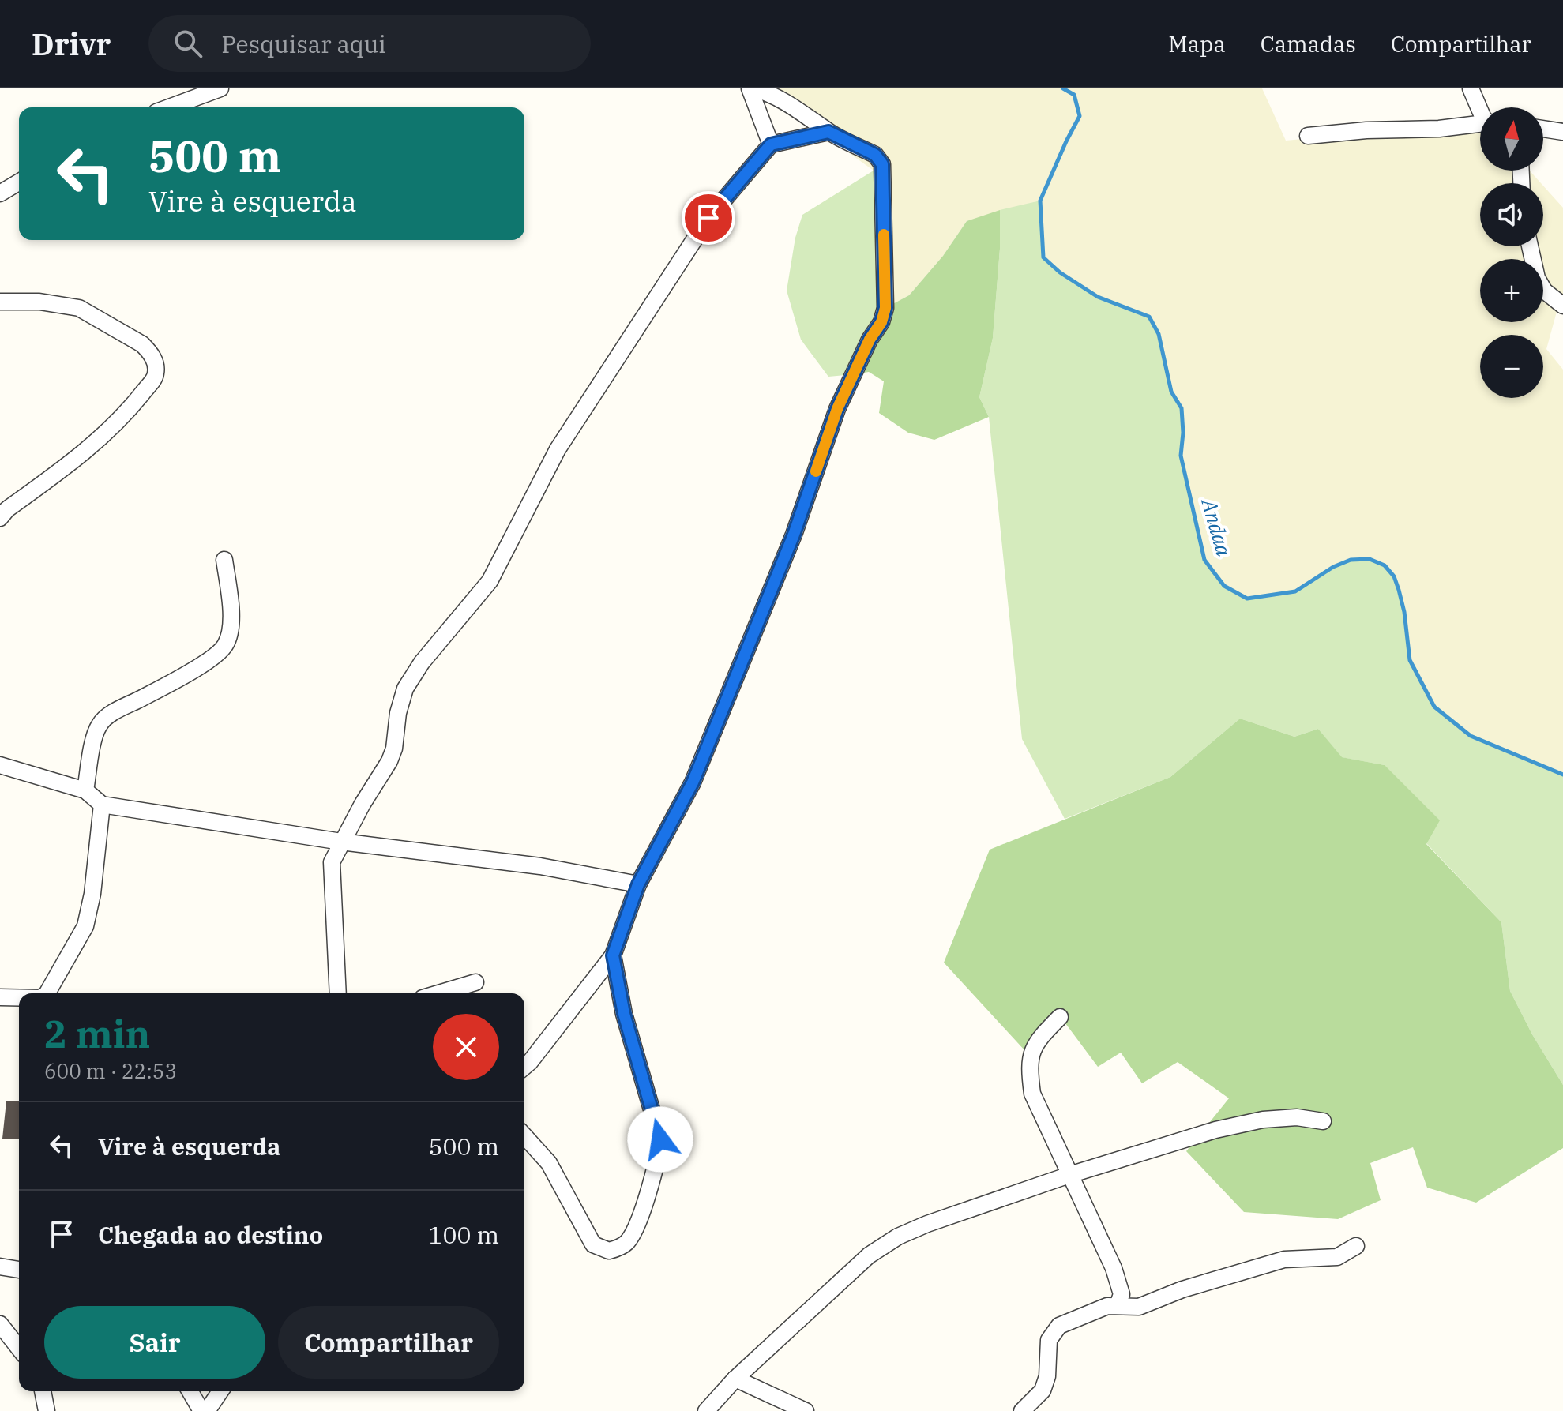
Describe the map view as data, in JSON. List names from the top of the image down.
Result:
{
  "water": ["Andaa"],
  "north": "top",
  "page": {
    "header": "Drivr",
    "search": "Pesquisar aqui",
    "nav": ["Mapa", "Camadas", "Compartilhar"],
    "map_buttons": ["+", "−"],
    "turn": ["500 m", "Vire à esquerda"],
    "heading": ["2 min", "600 m · 22:53"],
    "list": [
      {
        "name": "Vire à esquerda",
        "value": "500 m"
      },
      {
        "name": "Chegada ao destino",
        "value": "100 m"
      }
    ],
    "buttons": ["Sair", "Compartilhar"]
  }
}
